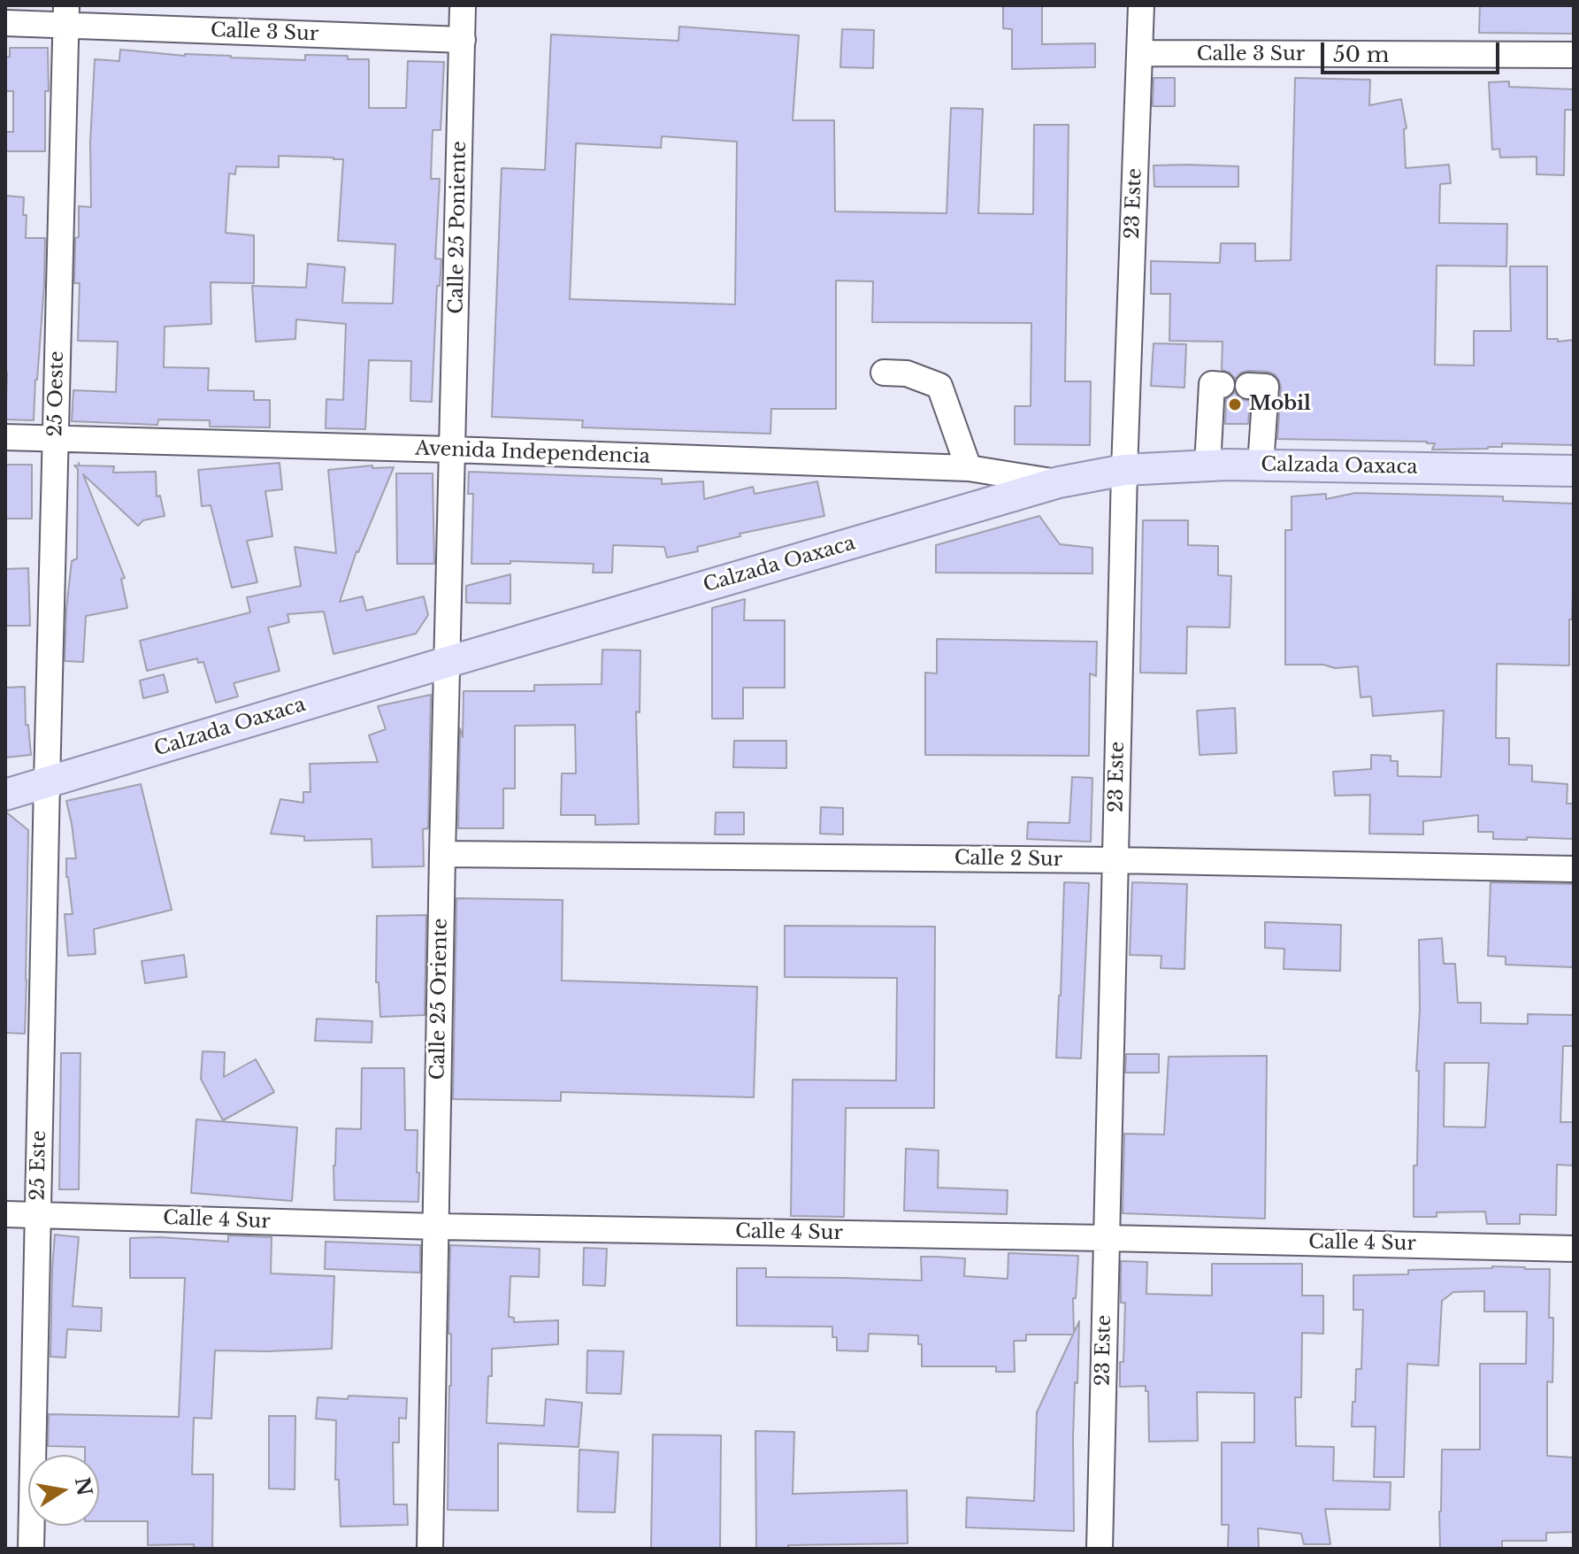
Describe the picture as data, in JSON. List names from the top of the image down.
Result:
{
  "streets": {
    "main road": ["Calzada Oaxaca"],
    "street": [
      "Calle 3 Sur",
      "23 Este",
      "Calle 25 Poniente",
      "25 Oeste",
      "Avenida Independencia",
      "Calle 2 Sur",
      "Calle 25 Oriente",
      "25 Este",
      "Calle 4 Sur"
    ]
  },
  "crossings": [
    ["Calle 3 Sur", "23 Este"],
    ["Calle 3 Sur", "Calle 25 Poniente"],
    ["Calle 3 Sur", "25 Oeste"],
    ["23 Este", "Calzada Oaxaca"],
    ["23 Este", "Calle 2 Sur"],
    ["23 Este", "Calle 4 Sur"],
    ["Calle 25 Poniente", "Avenida Independencia"],
    ["Calle 25 Poniente", "Calle 25 Oriente"],
    ["25 Oeste", "Avenida Independencia"],
    ["25 Oeste", "Calzada Oaxaca"],
    ["25 Oeste", "25 Este"],
    ["Avenida Independencia", "Calzada Oaxaca"],
    ["Avenida Independencia", "Calle 25 Oriente"],
    ["Calzada Oaxaca", "Calle 25 Oriente"],
    ["Calzada Oaxaca", "25 Este"],
    ["Calle 2 Sur", "Calle 25 Oriente"],
    ["Calle 25 Oriente", "Calle 4 Sur"],
    ["25 Este", "Calle 4 Sur"]
  ],
  "places": ["Mobil"],
  "scale_bar": "50 m",
  "north": "right"
}
